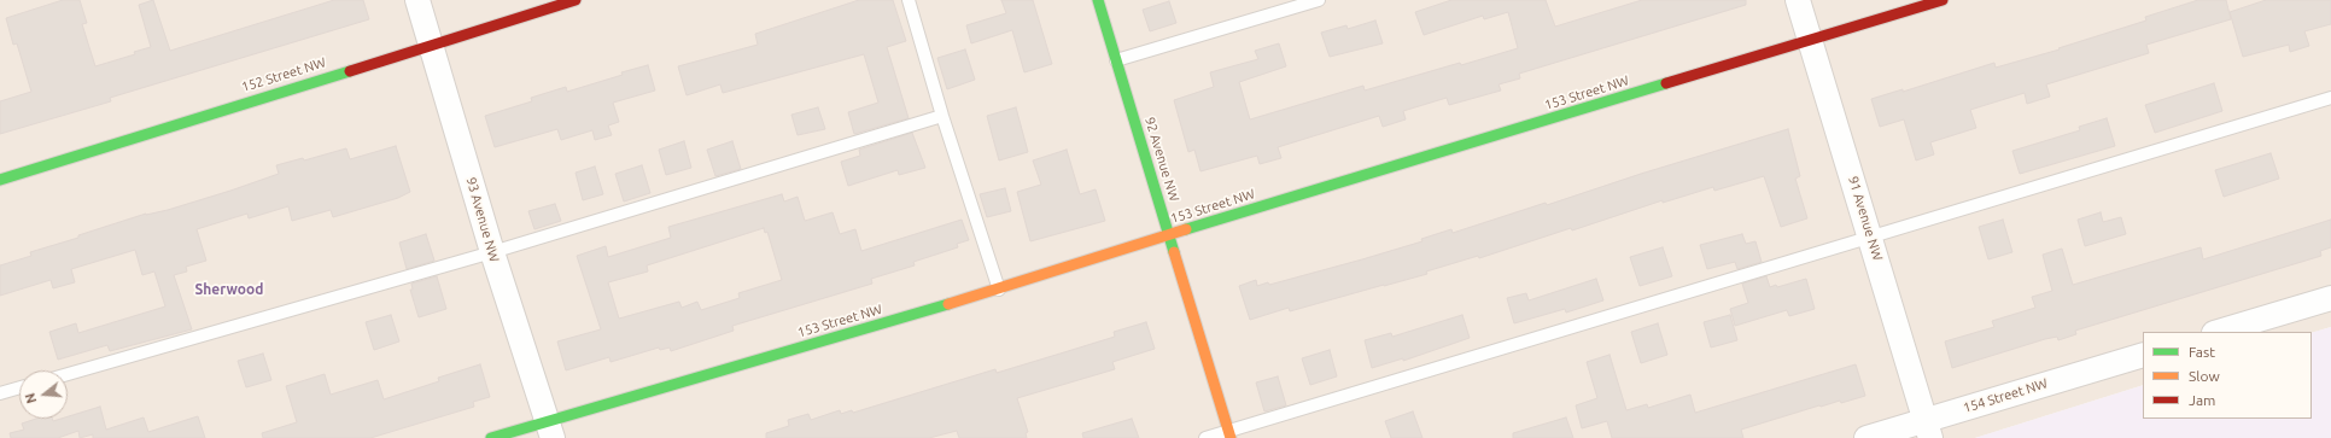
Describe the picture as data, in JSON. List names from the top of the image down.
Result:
{
  "streets": {
    "street": [
      "152 Street NW",
      "153 Street NW",
      "92 Avenue NW",
      "91 Avenue NW",
      "93 Avenue NW",
      "154 Street NW"
    ]
  },
  "crossings": [
    ["152 Street NW", "93 Avenue NW"],
    ["153 Street NW", "92 Avenue NW"],
    ["153 Street NW", "91 Avenue NW"],
    ["153 Street NW", "93 Avenue NW"],
    ["91 Avenue NW", "154 Street NW"]
  ],
  "districts": ["Sherwood"],
  "legend": ["Fast", "Slow", "Jam"],
  "north": "left"
}
